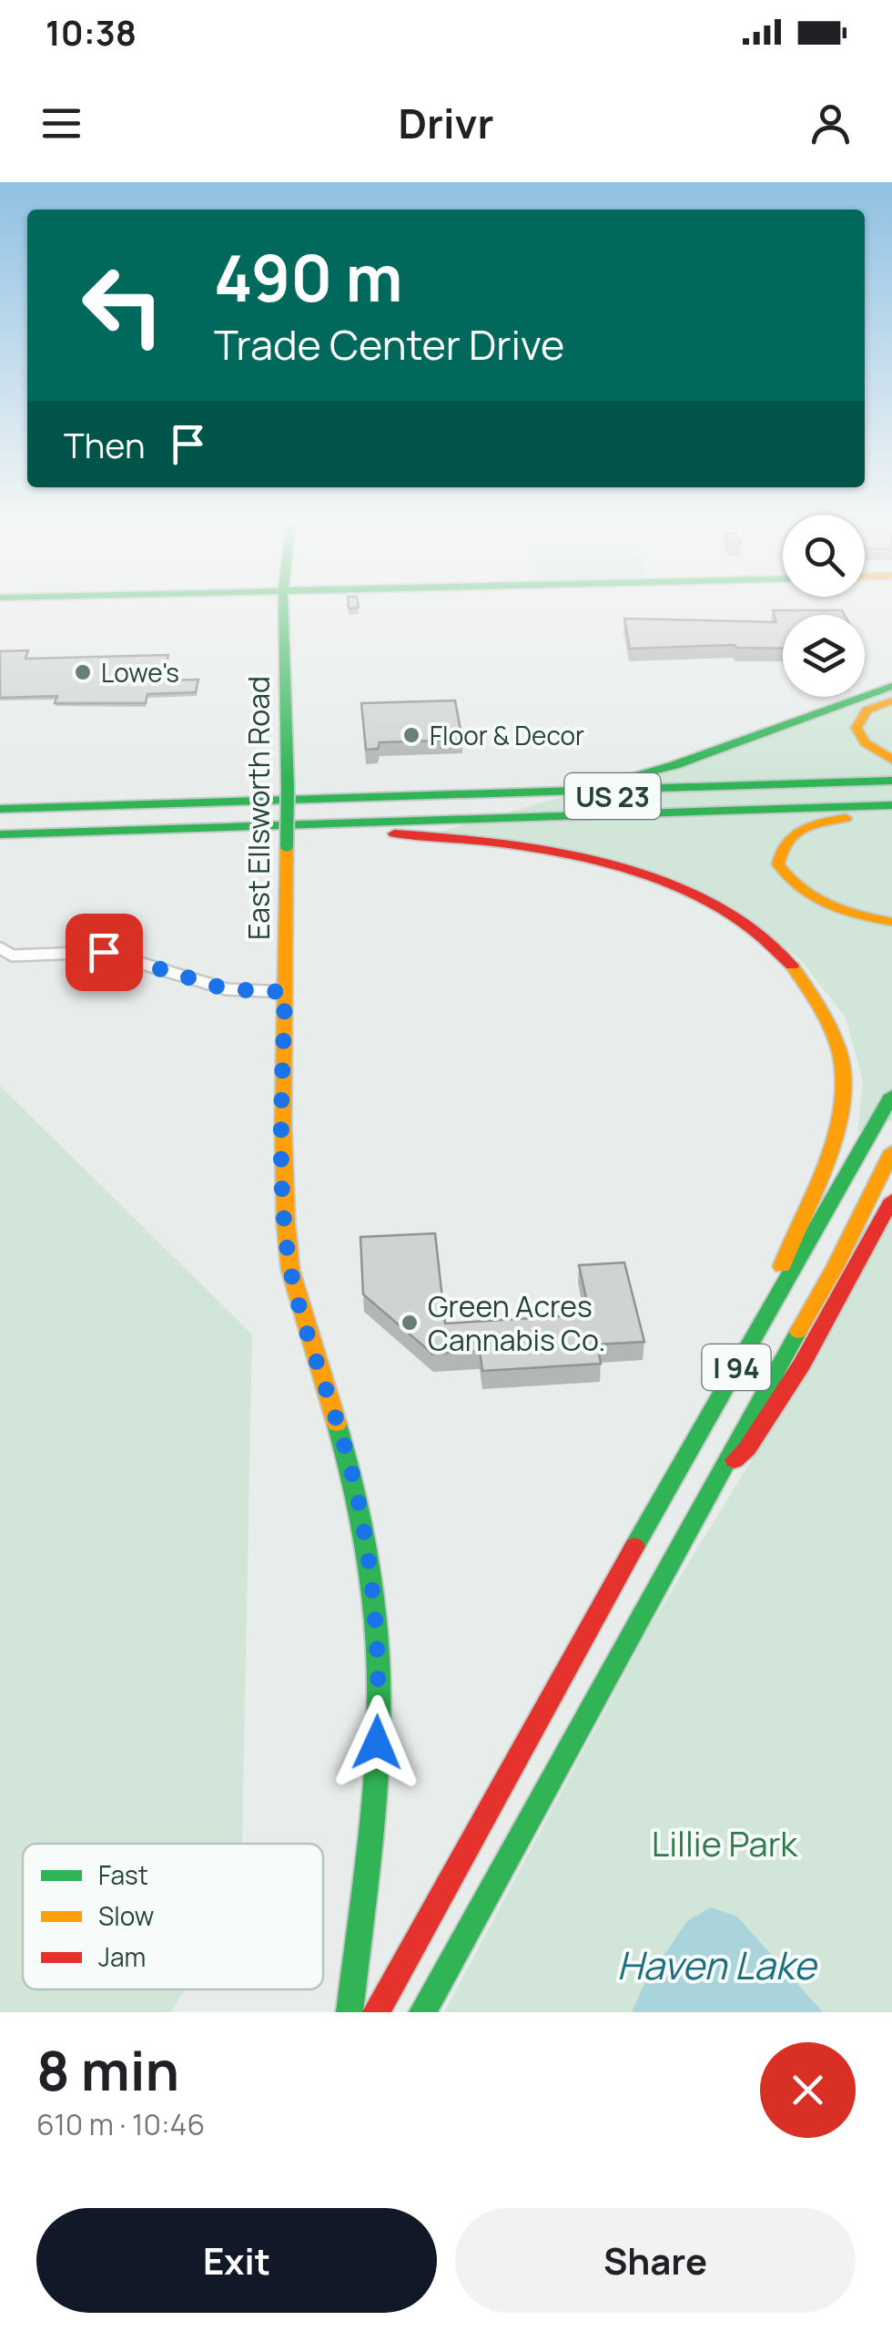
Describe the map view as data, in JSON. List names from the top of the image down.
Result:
{
  "streets": {
    "main road": ["US 23", "East Ellsworth Road", "I 94"]
  },
  "water": ["Haven Lake"],
  "parks": ["Lillie Park"],
  "places": ["Lowe's", "Floor & Decor", "Green Acres Cannabis Co."],
  "legend": ["Fast", "Slow", "Jam"],
  "page": {
    "status": "10:38",
    "header": "Drivr",
    "turn": ["490 m", "Trade Center Drive"],
    "then": "Then",
    "heading": ["8 min", "610 m · 10:46"],
    "buttons": ["Exit", "Share"]
  }
}
